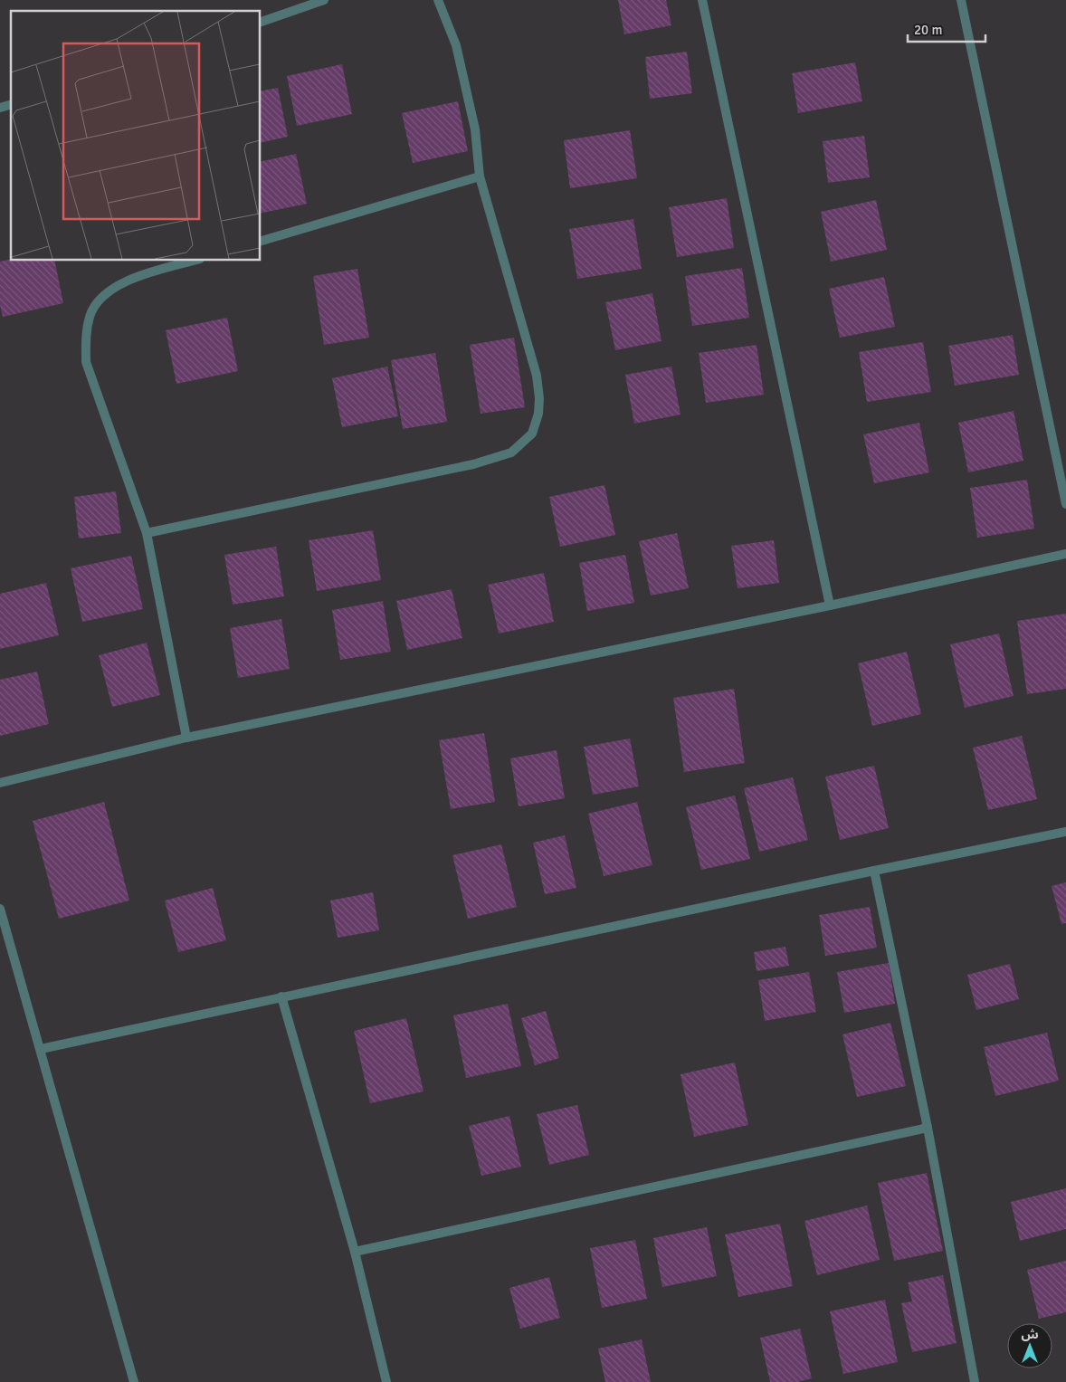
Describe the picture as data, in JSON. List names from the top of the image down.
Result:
{
  "scale_bar": "20 m",
  "north": "top"
}
